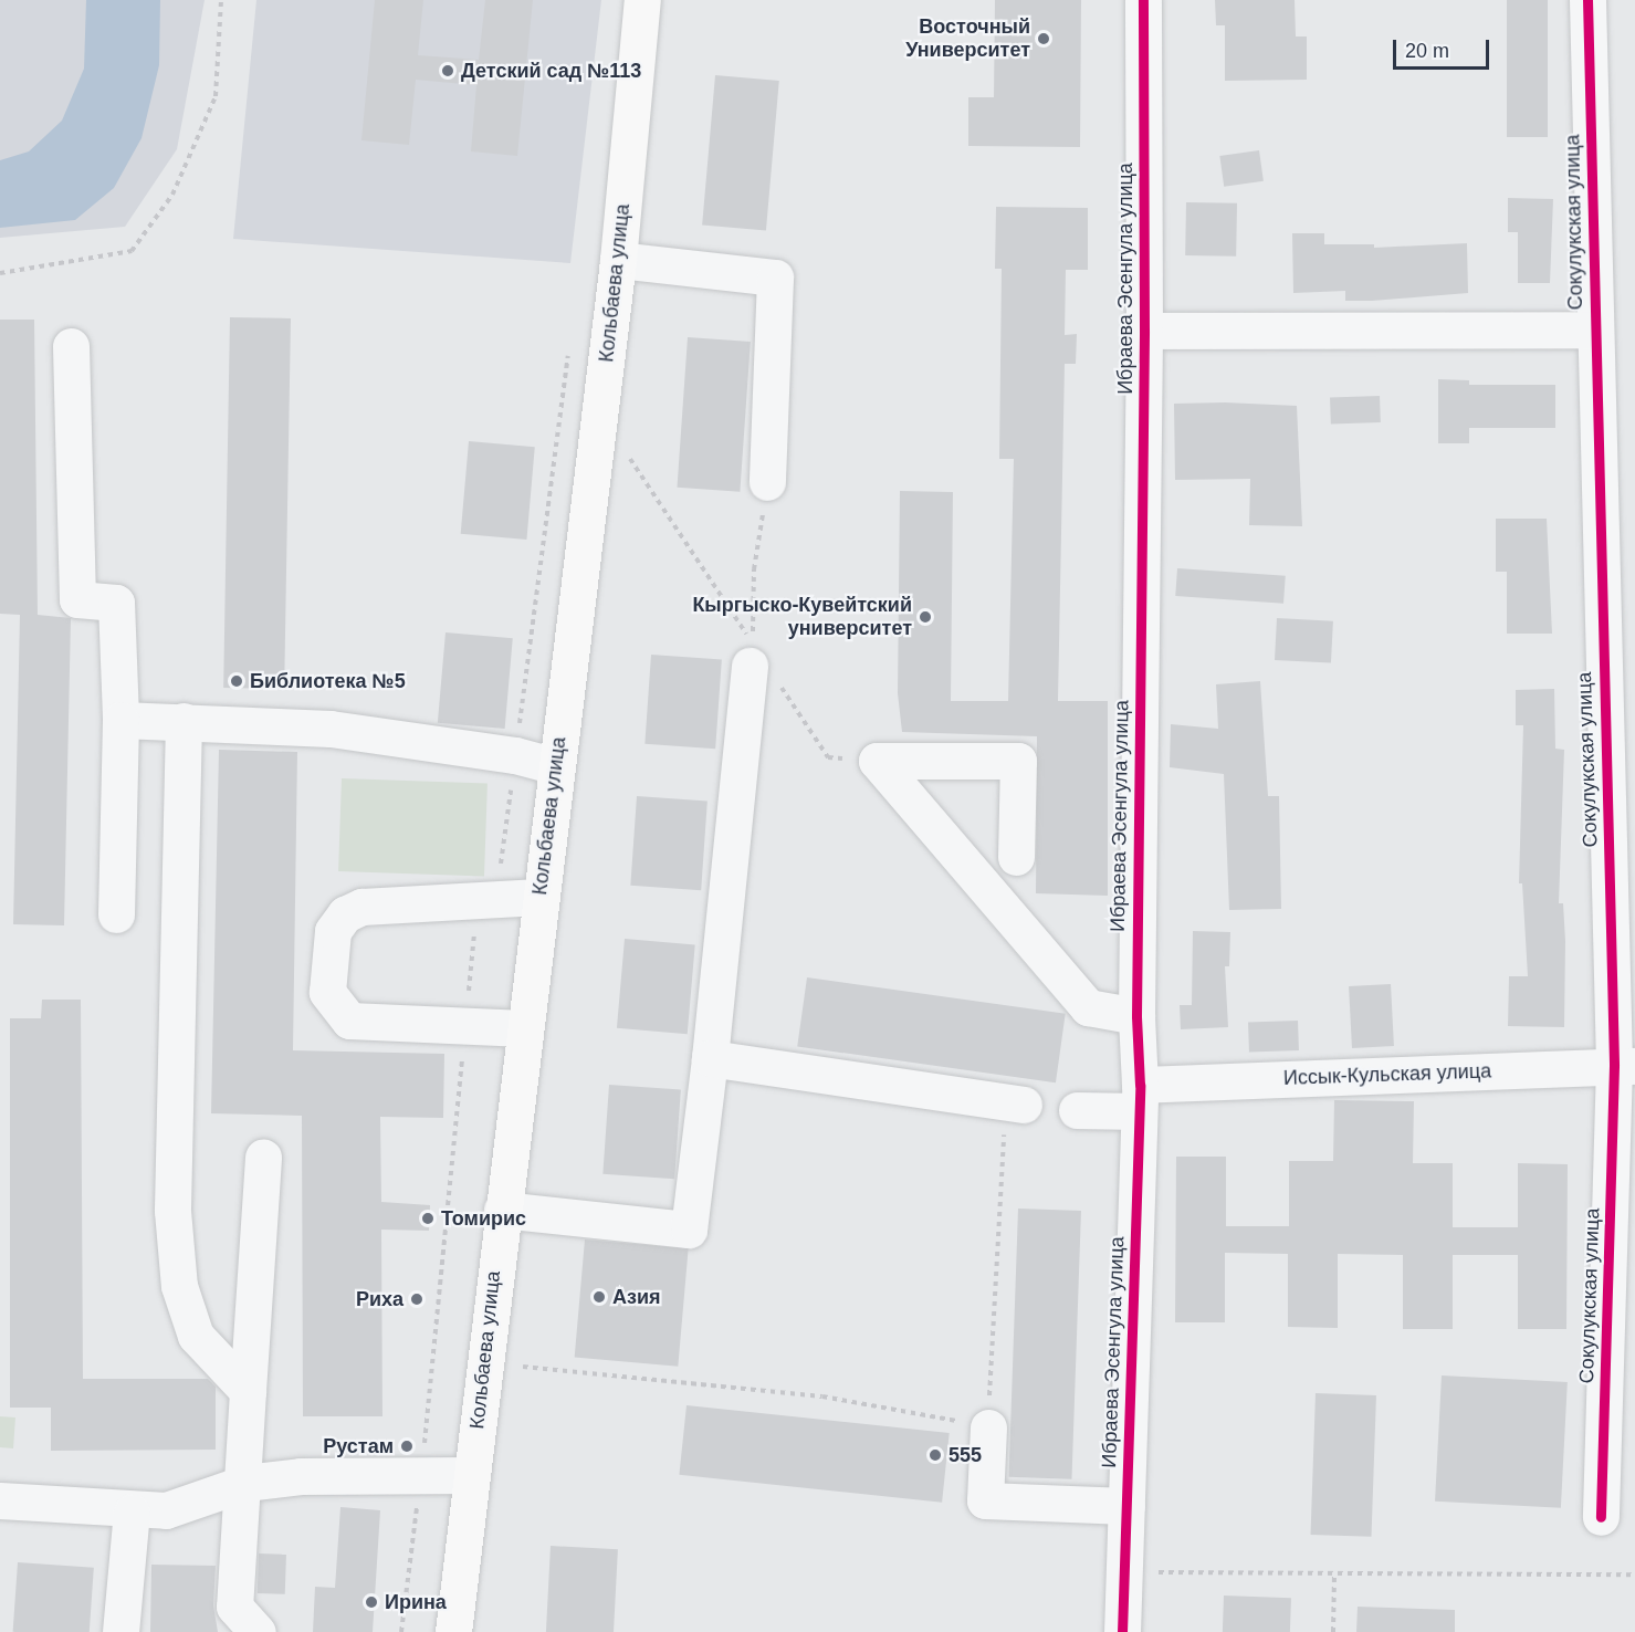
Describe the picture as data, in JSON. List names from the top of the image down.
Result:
{
  "streets": {
    "main road": ["Кольбаева улица"],
    "street": ["Сокулукская улица", "Ибраева Эсенгула улица", "Иссык-Кульская улица"]
  },
  "crossings": [
    ["Сокулукская улица", "Иссык-Кульская улица"],
    ["Ибраева Эсенгула улица", "Иссык-Кульская улица"]
  ],
  "places": [
    "Восточный Университет",
    "Детский сад №113",
    "Кыргыско-Кувейтский университет",
    "Библиотека №5",
    "Томирис",
    "Азия",
    "Риха",
    "Рустам",
    "555",
    "Ирина"
  ],
  "scale_bar": "20 m"
}
